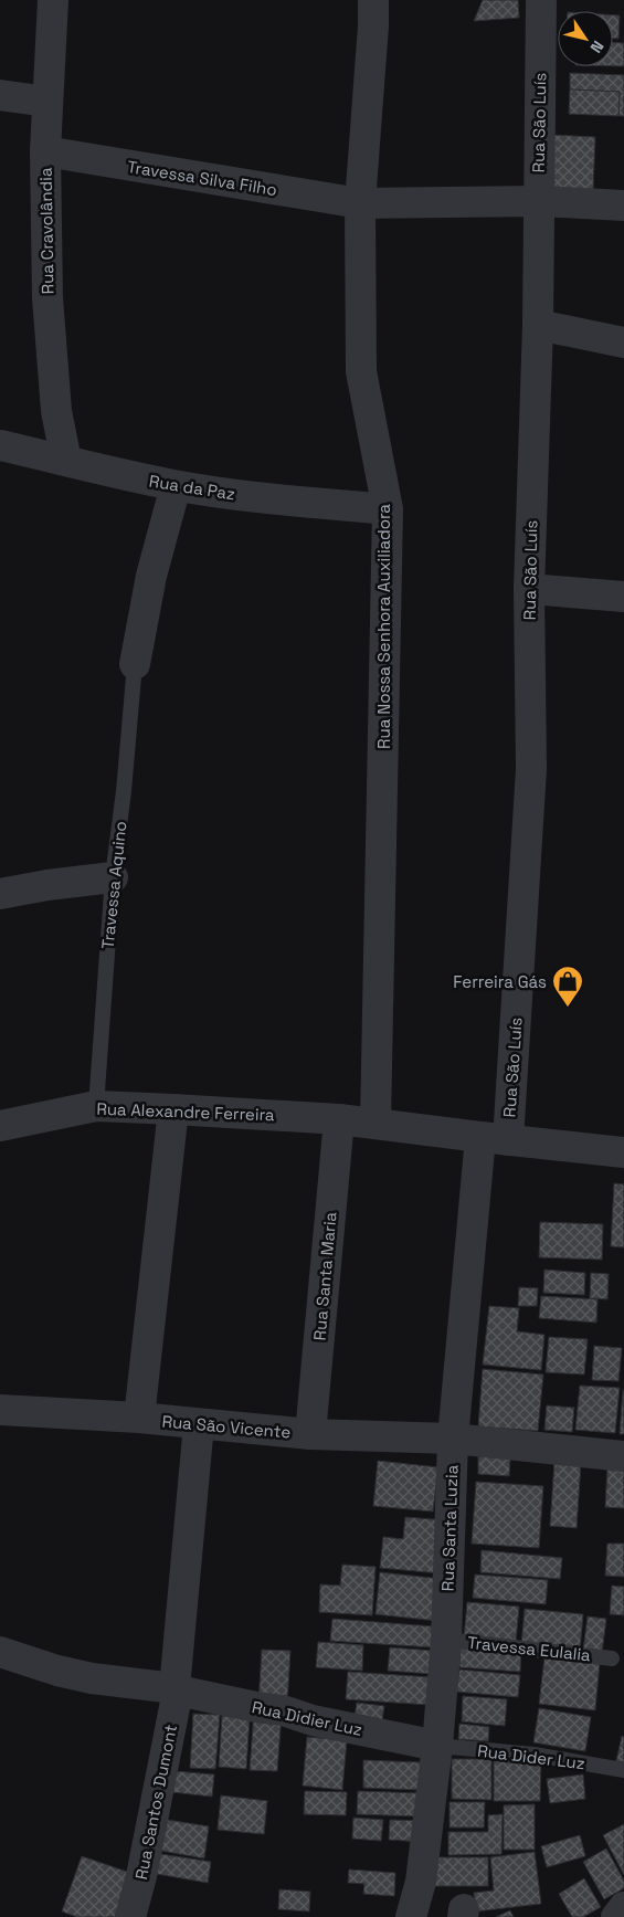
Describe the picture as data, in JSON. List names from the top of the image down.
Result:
{
  "streets": {
    "street": [
      "Rua São Luís",
      "Travessa Silva Filho",
      "Rua Cravolândia",
      "Rua da Paz",
      "Rua Nossa Senhora Auxiliadora",
      "Rua Alexandre Ferreira",
      "Rua Santa Maria",
      "Rua São Vicente",
      "Rua Santa Luzia",
      "Rua Didier Luz",
      "Rua Santos Dumont"
    ],
    "lane": ["Travessa Aquino", "Travessa Eulalia", "Rua Dider Luz"]
  },
  "crossings": [
    ["Rua São Luís", "Travessa Silva Filho"],
    ["Rua São Luís", "Rua Alexandre Ferreira"],
    ["Rua São Luís", "Rua Santa Luzia"],
    ["Travessa Silva Filho", "Rua Cravolândia"],
    ["Travessa Silva Filho", "Rua Nossa Senhora Auxiliadora"],
    ["Rua Cravolândia", "Rua da Paz"],
    ["Rua da Paz", "Rua Nossa Senhora Auxiliadora"],
    ["Rua Nossa Senhora Auxiliadora", "Rua Alexandre Ferreira"],
    ["Travessa Aquino", "Rua Alexandre Ferreira"],
    ["Rua Alexandre Ferreira", "Rua Santa Maria"],
    ["Rua Alexandre Ferreira", "Rua Santa Luzia"],
    ["Rua Santa Maria", "Rua São Vicente"],
    ["Rua São Vicente", "Rua Santa Luzia"],
    ["Rua Santa Luzia", "Travessa Eulalia"],
    ["Rua Santa Luzia", "Rua Didier Luz"],
    ["Rua Santa Luzia", "Rua Dider Luz"],
    ["Rua Didier Luz", "Rua Dider Luz"],
    ["Rua Didier Luz", "Rua Santos Dumont"]
  ],
  "places": {
    "shop": ["Ferreira Gás"]
  },
  "north": "bottom right"
}
